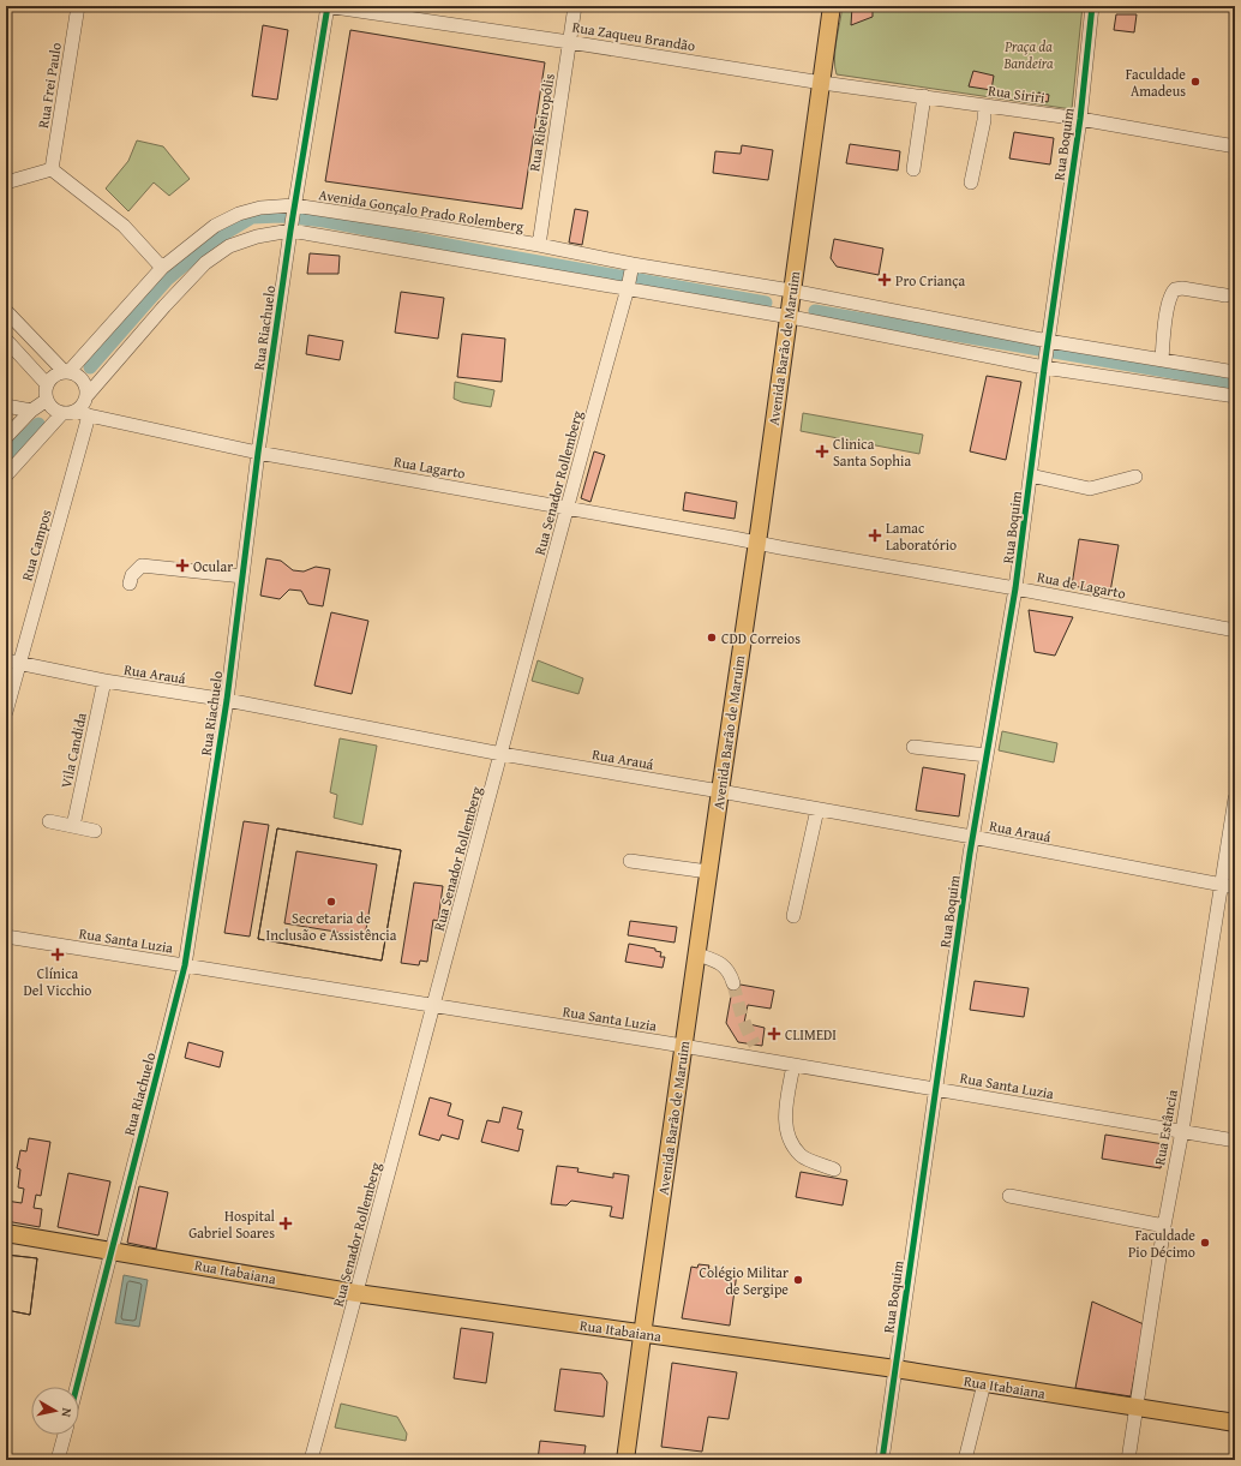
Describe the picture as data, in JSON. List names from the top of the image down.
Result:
{
  "streets": {
    "main road": ["Avenida Barão de Maruim", "Rua Itabaiana"],
    "street": [
      "Rua Zaqueu Brandão",
      "Rua Frei Paulo",
      "Rua Siriri",
      "Rua Ribeiropólis",
      "Rua Boquim",
      "Avenida Gonçalo Prado Rolemberg",
      "Rua Riachuelo",
      "Rua Lagarto",
      "Rua Senador Rollemberg",
      "Rua Campos",
      "Rua de Lagarto",
      "Rua Arauá",
      "Vila Candida",
      "Rua Santa Luzia",
      "Rua Estância"
    ]
  },
  "crossings": [
    ["Rua Zaqueu Brandão", "Rua Siriri"],
    ["Rua Zaqueu Brandão", "Rua Ribeiropólis"],
    ["Rua Zaqueu Brandão", "Rua Riachuelo"],
    ["Rua Zaqueu Brandão", "Avenida Barão de Maruim"],
    ["Rua Siriri", "Rua Boquim"],
    ["Rua Siriri", "Avenida Barão de Maruim"],
    ["Rua Ribeiropólis", "Avenida Gonçalo Prado Rolemberg"],
    ["Rua Boquim", "Avenida Gonçalo Prado Rolemberg"],
    ["Rua Boquim", "Rua de Lagarto"],
    ["Rua Boquim", "Rua Arauá"],
    ["Rua Boquim", "Rua Santa Luzia"],
    ["Rua Boquim", "Rua Itabaiana"],
    ["Avenida Gonçalo Prado Rolemberg", "Rua Riachuelo"],
    ["Avenida Gonçalo Prado Rolemberg", "Avenida Barão de Maruim"],
    ["Avenida Gonçalo Prado Rolemberg", "Rua Lagarto"],
    ["Avenida Gonçalo Prado Rolemberg", "Rua Senador Rollemberg"],
    ["Rua Riachuelo", "Rua Lagarto"],
    ["Rua Riachuelo", "Rua Arauá"],
    ["Rua Riachuelo", "Rua Santa Luzia"],
    ["Rua Riachuelo", "Rua Itabaiana"],
    ["Avenida Barão de Maruim", "Rua Lagarto"],
    ["Avenida Barão de Maruim", "Rua Arauá"],
    ["Avenida Barão de Maruim", "Rua Santa Luzia"],
    ["Avenida Barão de Maruim", "Rua Itabaiana"],
    ["Rua Lagarto", "Rua Senador Rollemberg"],
    ["Rua Lagarto", "Rua Campos"],
    ["Rua Lagarto", "Rua de Lagarto"],
    ["Rua Senador Rollemberg", "Rua Arauá"],
    ["Rua Senador Rollemberg", "Rua Santa Luzia"],
    ["Rua Senador Rollemberg", "Rua Itabaiana"],
    ["Rua Campos", "Rua Arauá"],
    ["Rua Arauá", "Vila Candida"],
    ["Rua Arauá", "Rua Estância"],
    ["Rua Santa Luzia", "Rua Estância"],
    ["Rua Estância", "Rua Itabaiana"]
  ],
  "parks": ["Praça da Bandeira"],
  "places": {
    "other": [
      "Faculdade Amadeus",
      "CDD Correios",
      "Secretaria de Inclusão e Assistência",
      "Faculdade Pio Décimo",
      "Colégio Militar de Sergipe"
    ],
    "health": [
      "Pro Criança",
      "Clinica Santa Sophia",
      "Lamac Laboratório",
      "Ocular",
      "Clínica Del Vicchio",
      "CLIMEDI",
      "Hospital Gabriel Soares"
    ]
  },
  "north": "right"
}
